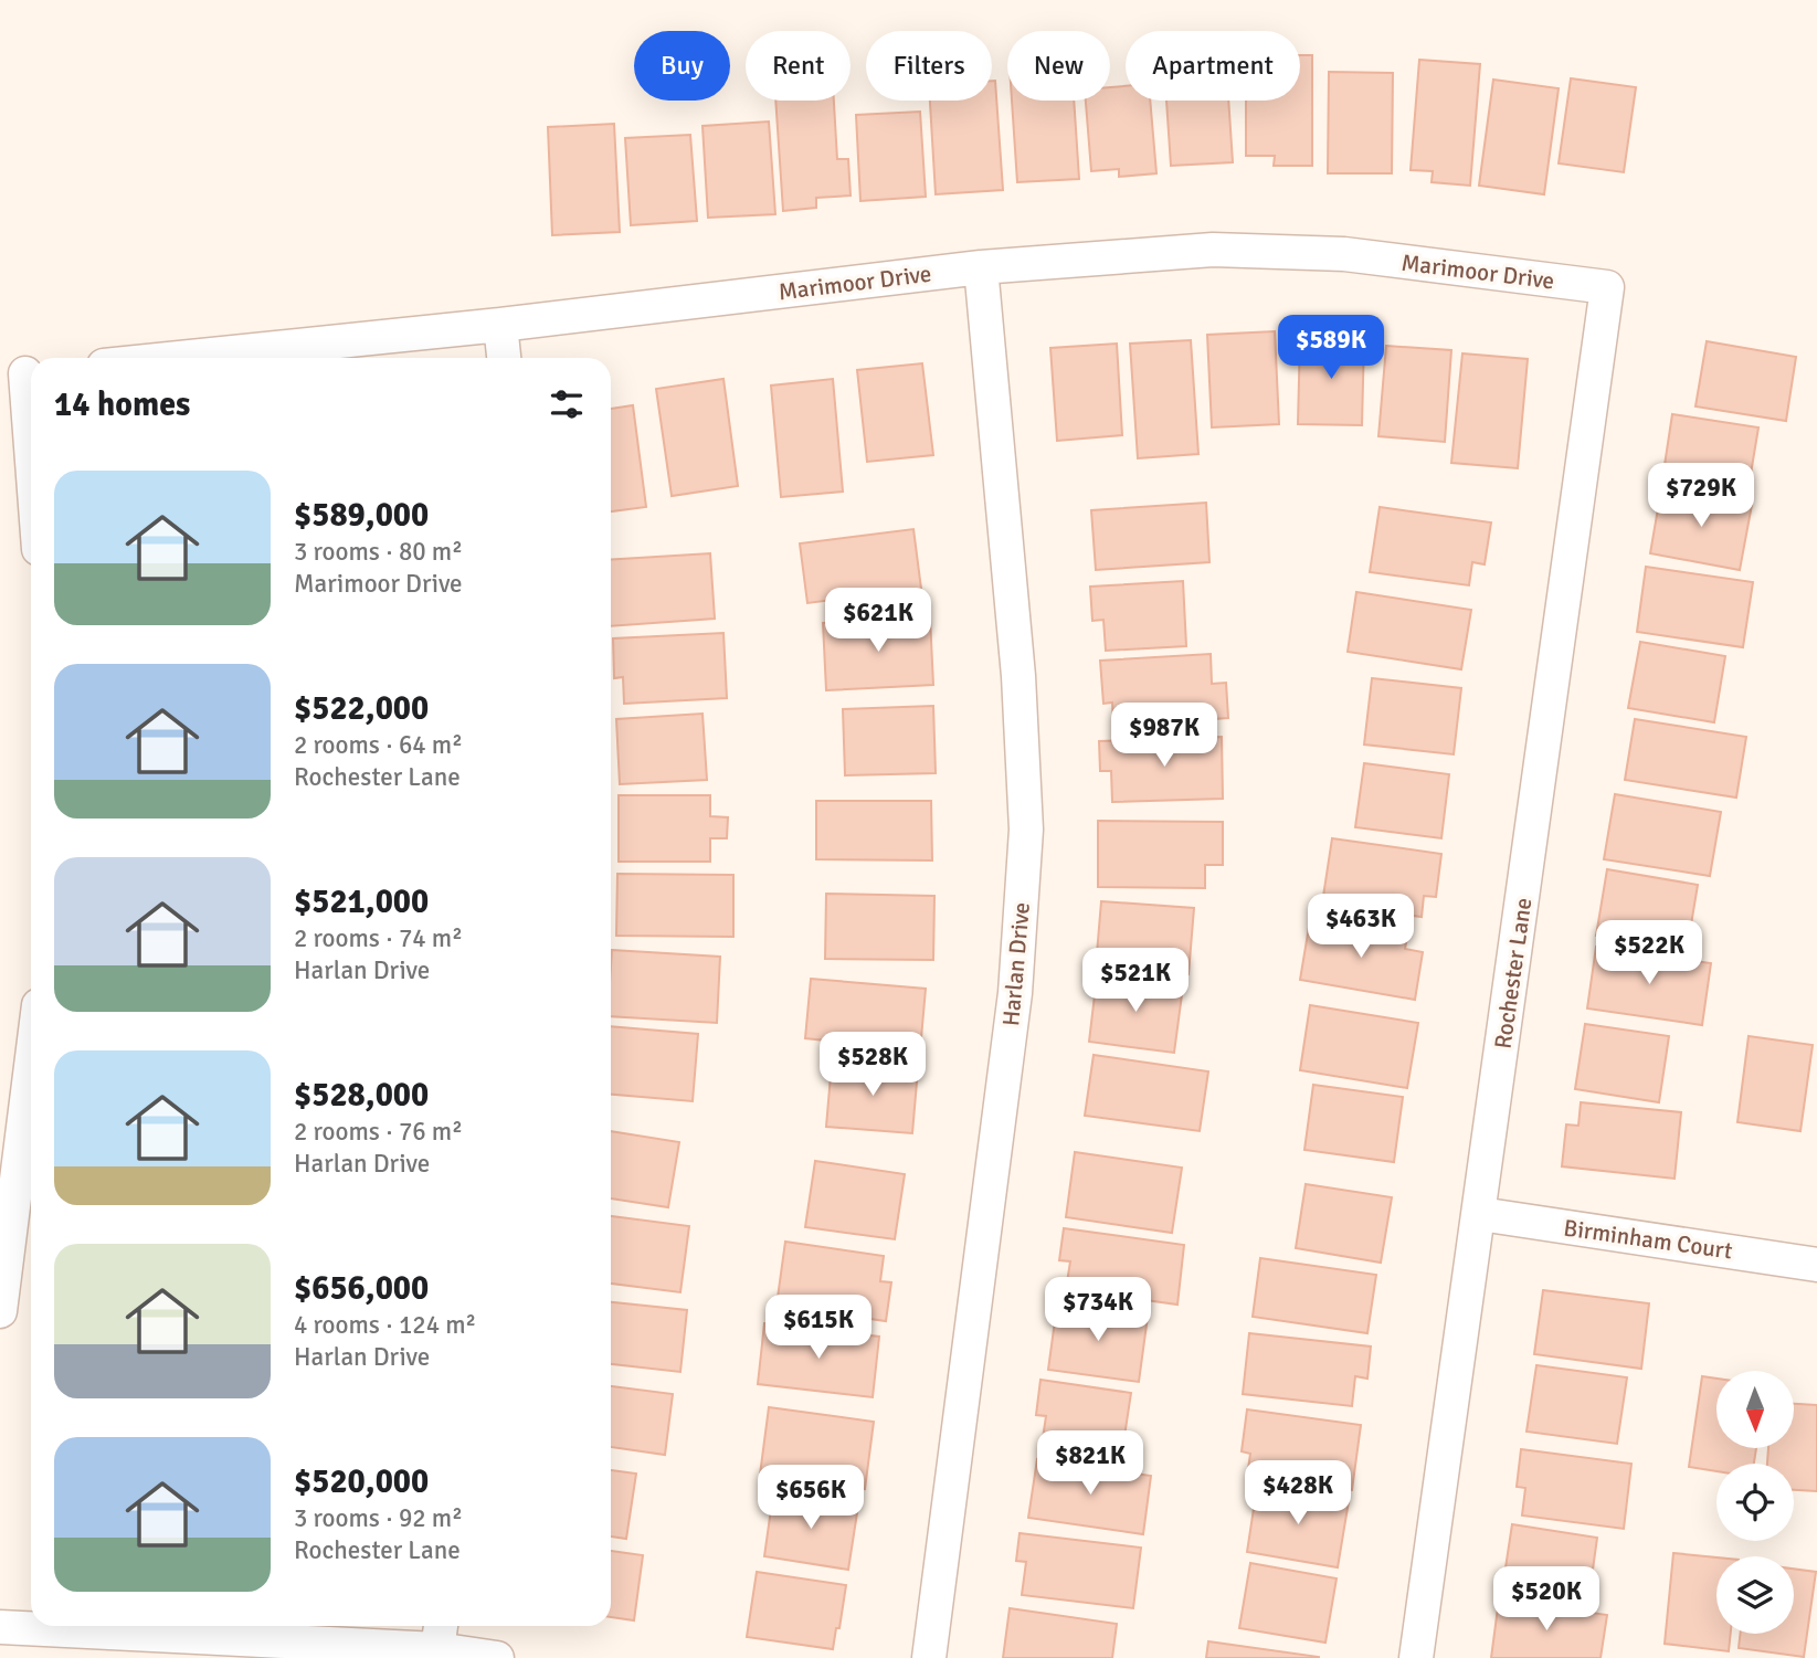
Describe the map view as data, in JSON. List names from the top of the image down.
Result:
{
  "streets": {
    "street": [
      "Marimoor Drive",
      "Harlan Drive",
      "Rochester Lane",
      "Birminham Court"
    ]
  },
  "crossings": [
    ["Marimoor Drive", "Harlan Drive"],
    ["Marimoor Drive", "Rochester Lane"],
    ["Rochester Lane", "Birminham Court"]
  ],
  "north": "bottom",
  "page": {
    "chip": [
      "Buy",
      "Rent",
      "Filters",
      "New",
      "Apartment"
    ],
    "price": [
      "$589K",
      "$729K",
      "$621K",
      "$987K",
      "$463K",
      "$522K",
      "$521K",
      "$528K",
      "$734K",
      "$615K",
      "$821K",
      "$428K",
      "$656K",
      "$520K"
    ],
    "heading": "14 homes",
    "list": [
      {
        "name": "$589,000",
        "note": "3 rooms · 80 m² · Marimoor Drive"
      },
      {
        "name": "$522,000",
        "note": "2 rooms · 64 m² · Rochester Lane"
      },
      {
        "name": "$521,000",
        "note": "2 rooms · 74 m² · Harlan Drive"
      },
      {
        "name": "$528,000",
        "note": "2 rooms · 76 m² · Harlan Drive"
      },
      {
        "name": "$656,000",
        "note": "4 rooms · 124 m² · Harlan Drive"
      },
      {
        "name": "$520,000",
        "note": "3 rooms · 92 m² · Rochester Lane"
      }
    ]
  }
}
